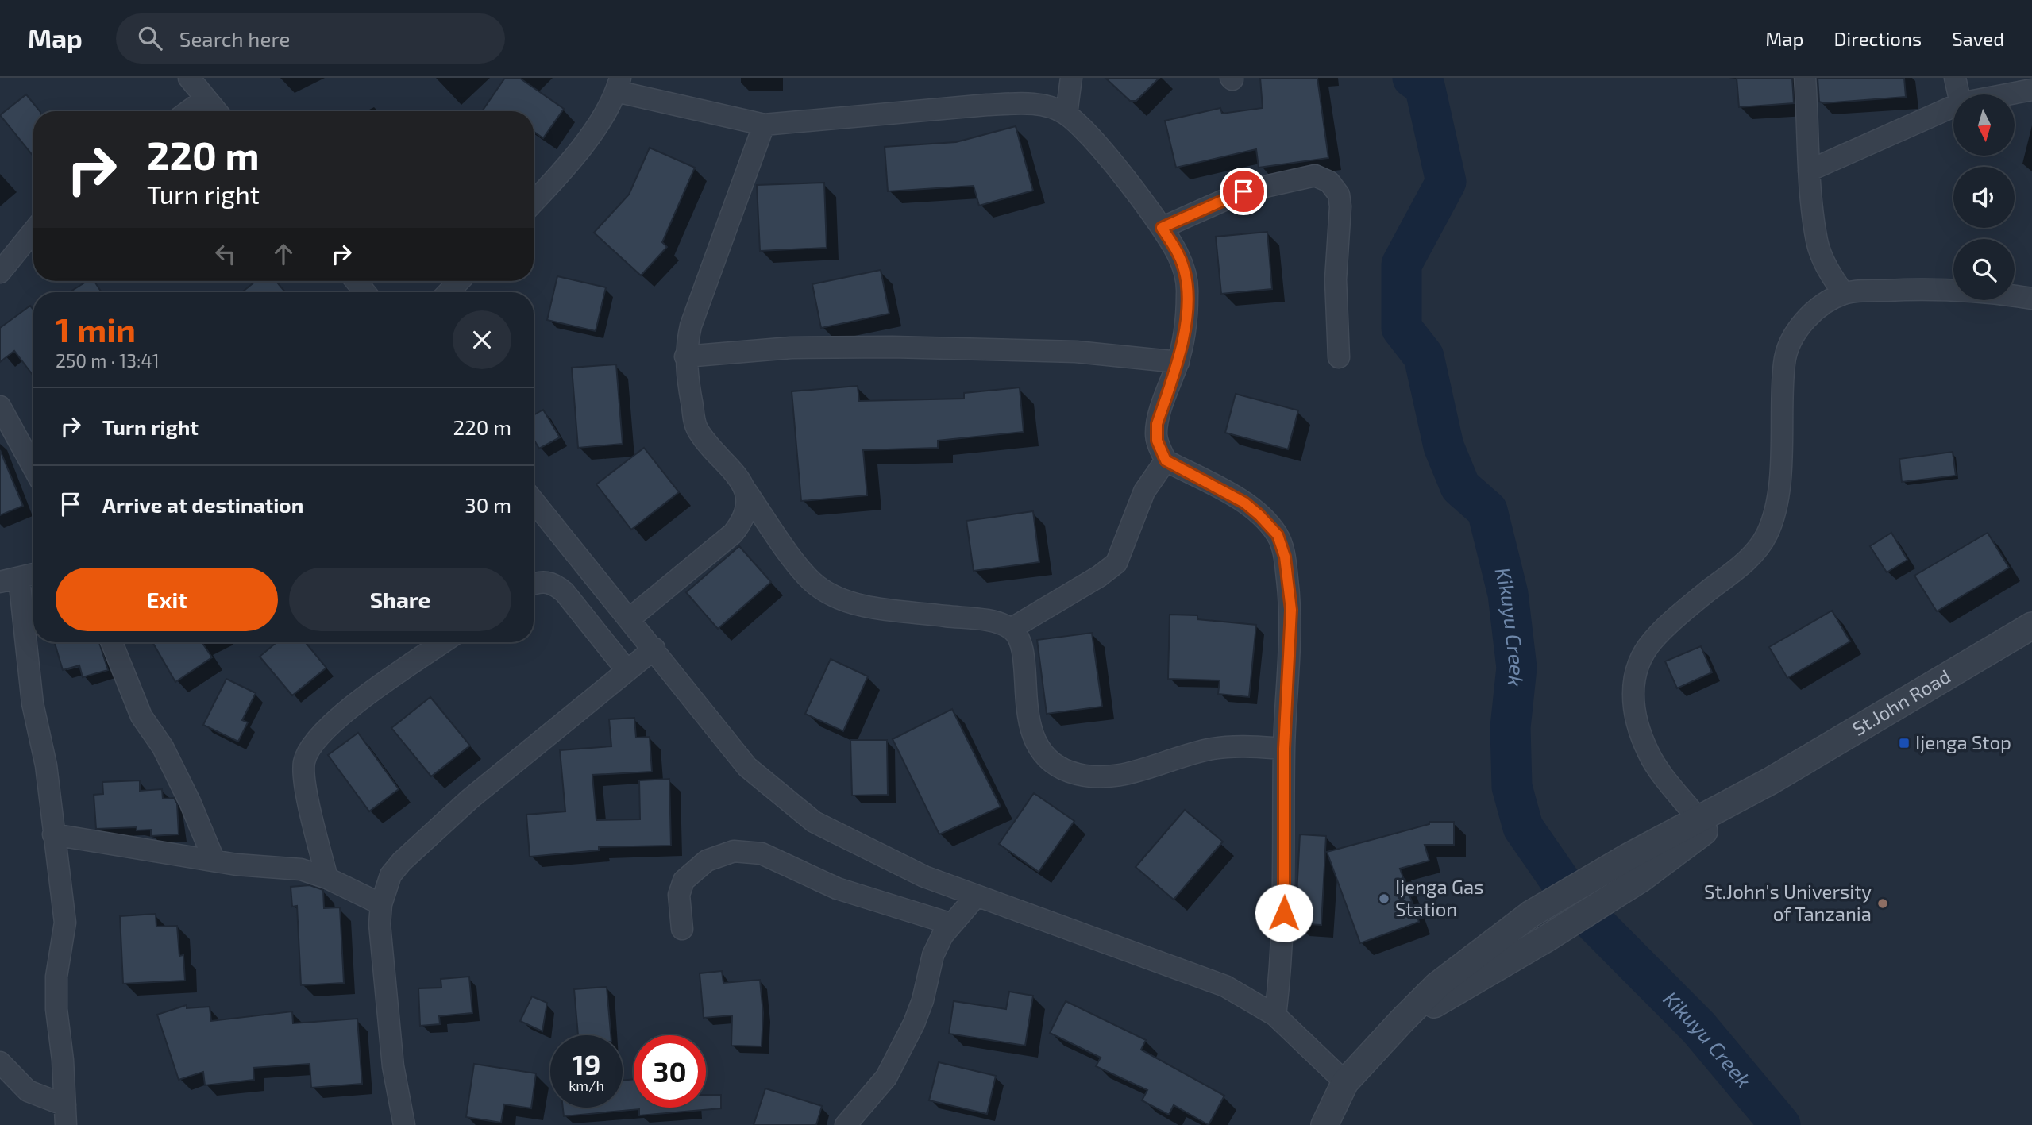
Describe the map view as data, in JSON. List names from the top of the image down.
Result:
{
  "streets": {
    "street": ["St.John Road"]
  },
  "water": ["Kikuyu Creek"],
  "places": {
    "transit": ["Ijenga Stop"],
    "other": ["Ijenga Gas Station", "St.John's University of Tanzania"]
  },
  "north": "bottom",
  "page": {
    "header": "Map",
    "search": "Search here",
    "nav": ["Map", "Directions", "Saved"],
    "turn": ["220 m", "Turn right"],
    "heading": ["1 min", "250 m · 13:41"],
    "list": [
      {
        "name": "Turn right",
        "value": "220 m"
      },
      {
        "name": "Arrive at destination",
        "value": "30 m"
      }
    ],
    "buttons": ["Exit", "Share"],
    "speed": "19 km/h",
    "limit": "30"
  }
}
